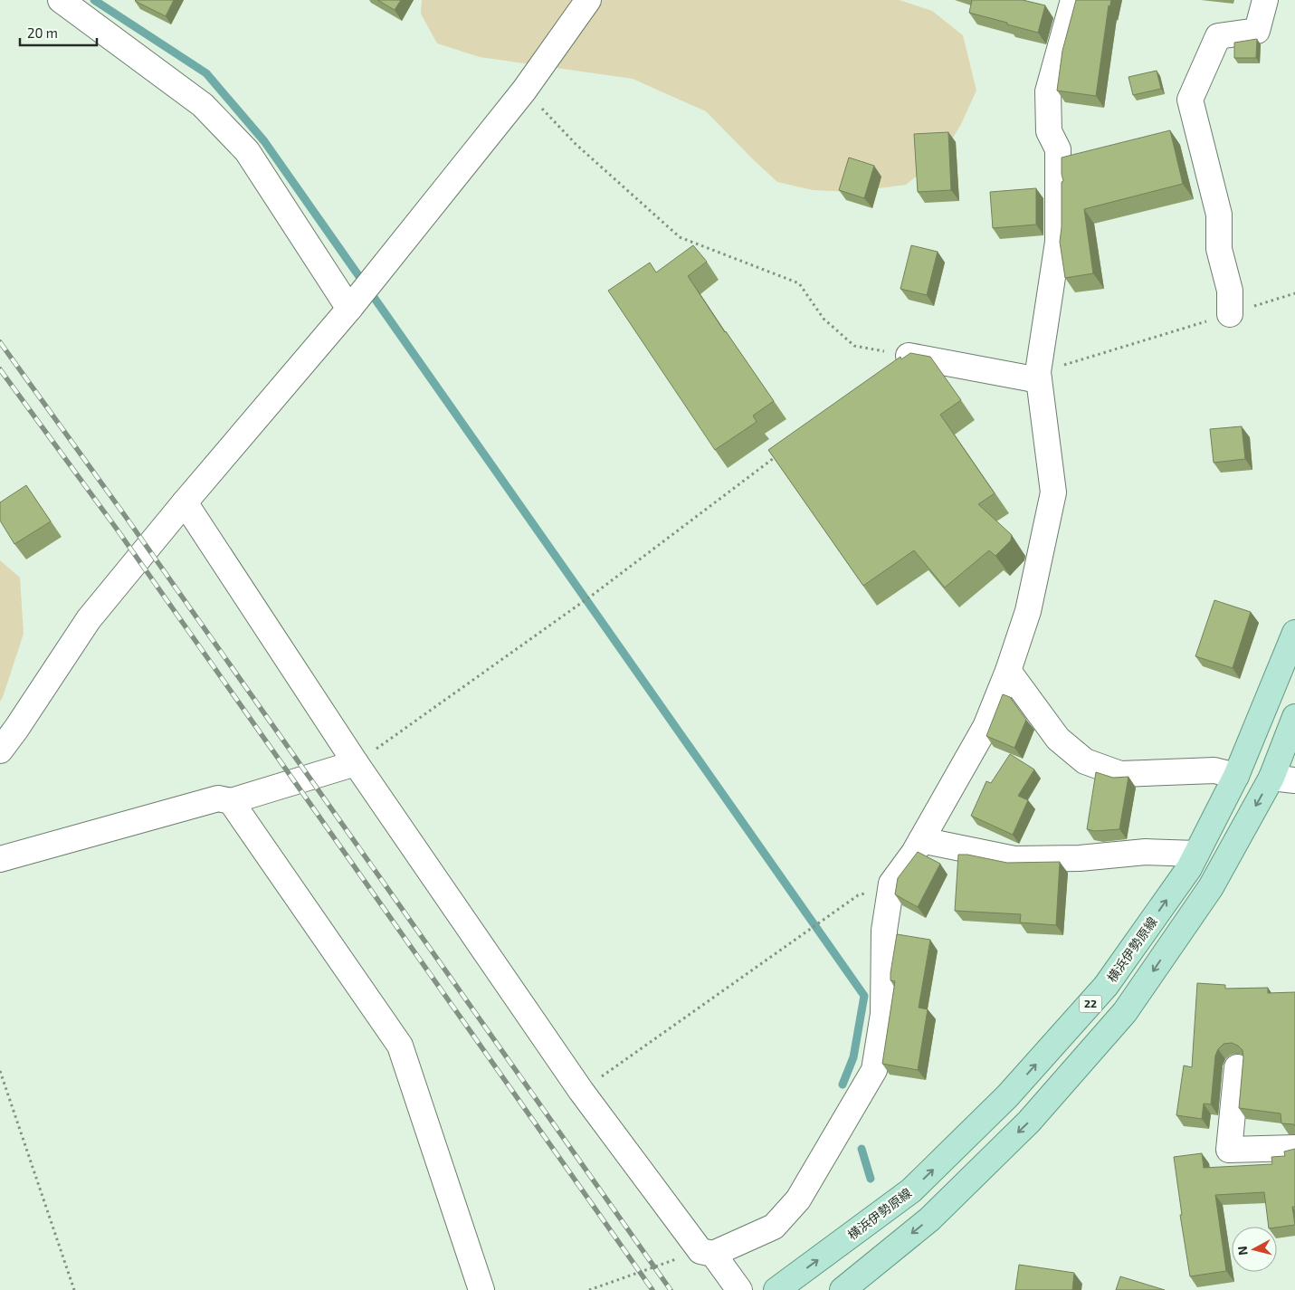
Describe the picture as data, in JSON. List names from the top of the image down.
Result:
{
  "streets": {
    "main road": ["横浜伊勢原線", "22"]
  },
  "scale_bar": "20 m",
  "north": "left"
}
